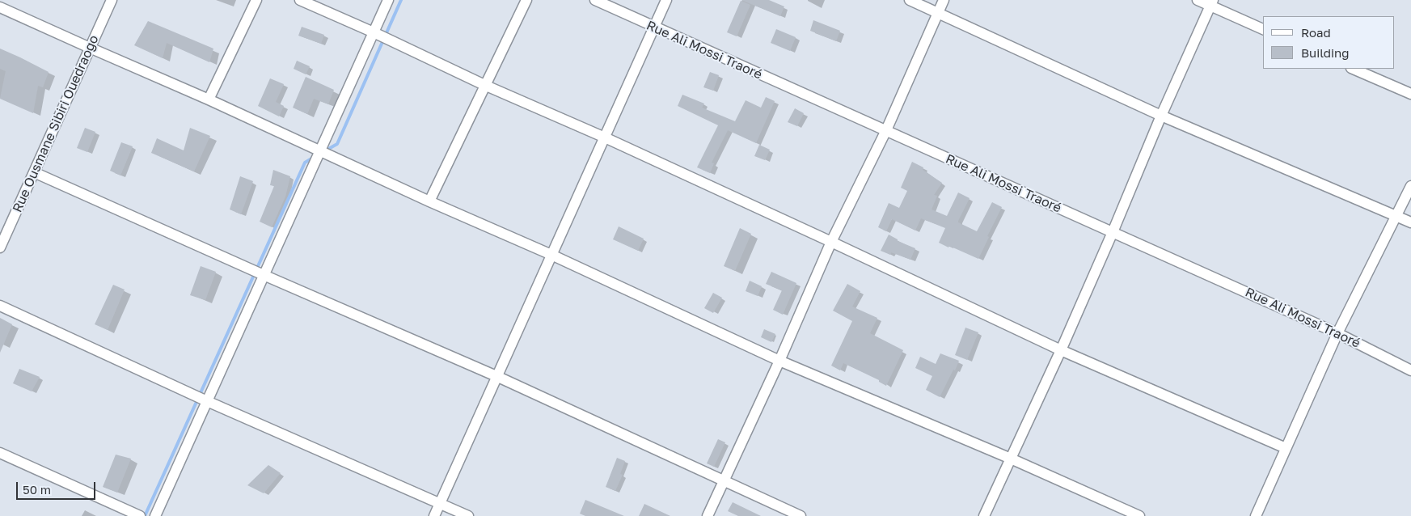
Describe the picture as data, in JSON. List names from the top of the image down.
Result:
{
  "streets": {
    "street": ["Rue Ali Mossi Traoré", "Rue Ousmane Sibiri Ouedraogo"]
  },
  "legend": ["Road", "Building"],
  "scale_bar": "50 m"
}
